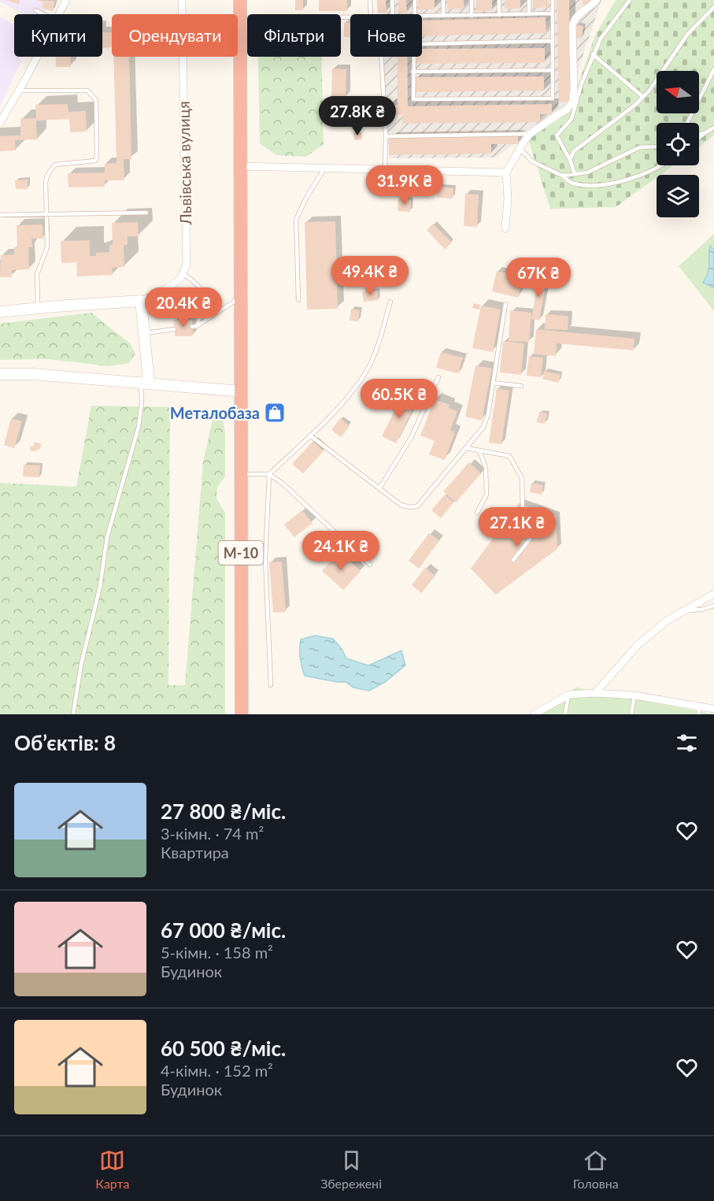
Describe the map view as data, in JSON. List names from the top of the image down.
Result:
{
  "streets": {
    "highway": ["М-10"],
    "street": ["Львівська вулиця"]
  },
  "places": {
    "shop": ["Металобаза"]
  },
  "north": "left",
  "page": {
    "chip": [
      "Купити",
      "Орендувати",
      "Фільтри",
      "Нове"
    ],
    "price": [
      "27.8K ₴",
      "31.9K ₴",
      "49.4K ₴",
      "67K ₴",
      "20.4K ₴",
      "60.5K ₴",
      "27.1K ₴",
      "24.1K ₴"
    ],
    "heading": "Об’єктів: 8",
    "list": [
      {
        "name": "27 800 ₴/міс.",
        "note": "3-кімн. · 74 m² · Квартира"
      },
      {
        "name": "67 000 ₴/міс.",
        "note": "5-кімн. · 158 m² · Будинок"
      },
      {
        "name": "60 500 ₴/міс.",
        "note": "4-кімн. · 152 m² · Будинок"
      }
    ],
    "tabs": ["Карта", "Збережені", "Головна"]
  }
}
